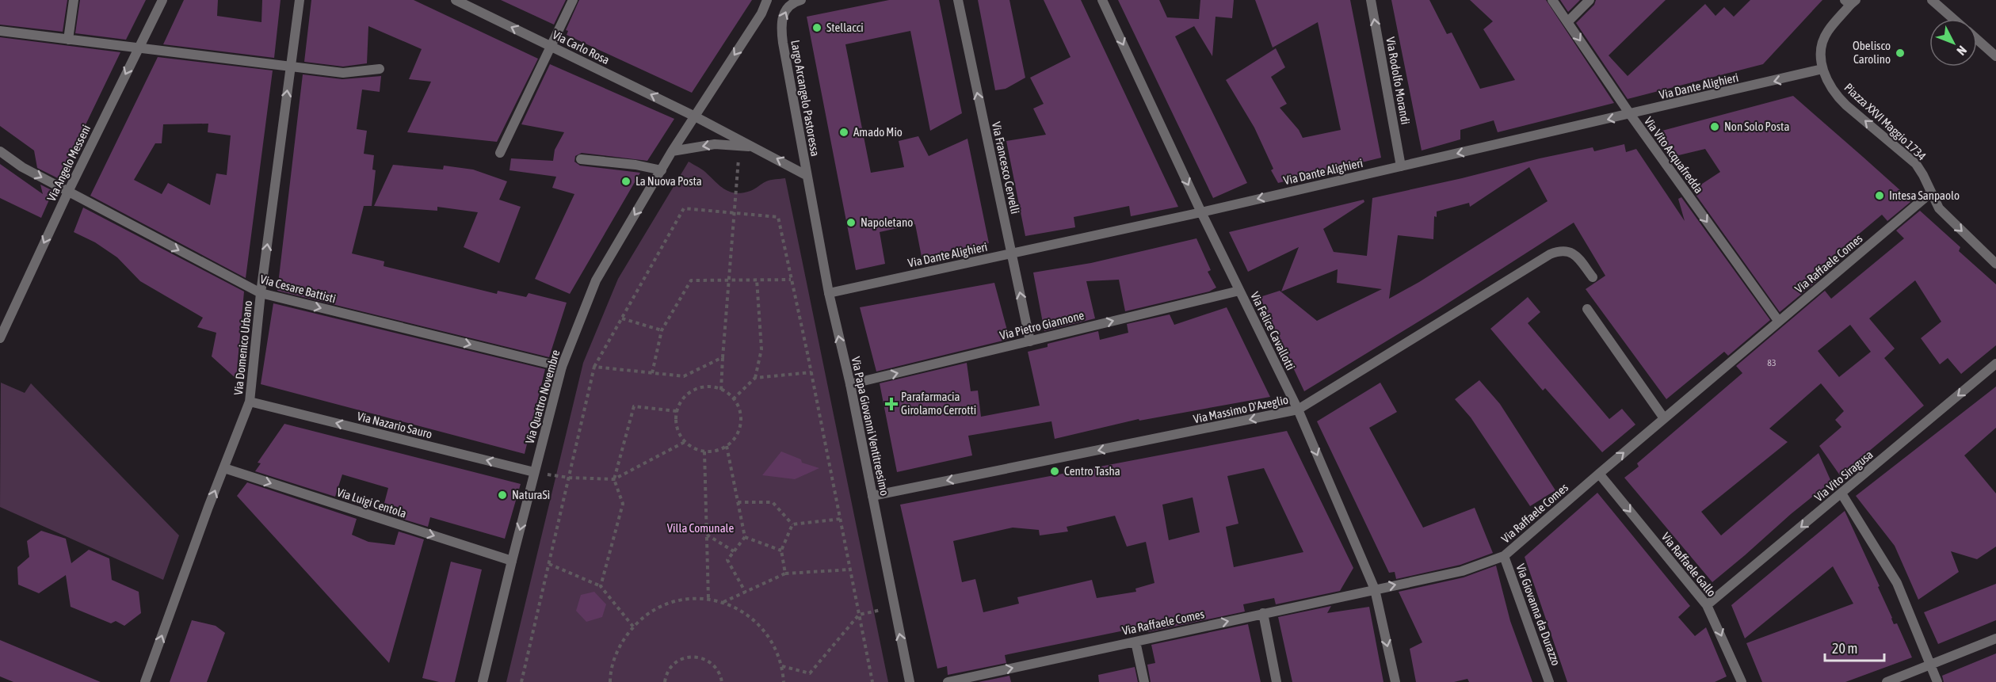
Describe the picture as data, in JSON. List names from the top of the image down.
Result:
{
  "streets": {
    "street": [
      "Via Carlo Rosa",
      "Via Rodolfo Morandi",
      "Via Dante Alighieri",
      "Largo Arcangelo Pastoressa",
      "Piazza XXVI Maggio 1734",
      "Via Vito Acquafredda",
      "Via Angelo Messeni",
      "Via Francesco Cervelli",
      "Via Raffaele Comes",
      "Via Cesare Battisti",
      "Via Pietro Giannone",
      "Via Felice Cavallotti",
      "Via Domenico Urbano",
      "Via Quattro Novembre",
      "Via Massimo D'Azeglio",
      "Via Nazario Sauro",
      "Via Papa Giovanni Ventitreesimo",
      "Via Vito Siragusa",
      "Via Luigi Centola",
      "Via Raffaele Gallo",
      "Via Giovanna da Durazzo"
    ]
  },
  "crossings": [
    ["Via Carlo Rosa", "Largo Arcangelo Pastoressa"],
    ["Via Carlo Rosa", "Via Quattro Novembre"],
    ["Via Rodolfo Morandi", "Via Dante Alighieri"],
    ["Via Dante Alighieri", "Piazza XXVI Maggio 1734"],
    ["Via Dante Alighieri", "Via Vito Acquafredda"],
    ["Via Dante Alighieri", "Via Francesco Cervelli"],
    ["Via Dante Alighieri", "Via Felice Cavallotti"],
    ["Via Dante Alighieri", "Via Papa Giovanni Ventitreesimo"],
    ["Largo Arcangelo Pastoressa", "Via Quattro Novembre"],
    ["Largo Arcangelo Pastoressa", "Via Papa Giovanni Ventitreesimo"],
    ["Piazza XXVI Maggio 1734", "Via Raffaele Comes"],
    ["Via Vito Acquafredda", "Via Raffaele Comes"],
    ["Via Angelo Messeni", "Via Cesare Battisti"],
    ["Via Francesco Cervelli", "Via Pietro Giannone"],
    ["Via Raffaele Comes", "Via Felice Cavallotti"],
    ["Via Raffaele Comes", "Via Raffaele Gallo"],
    ["Via Raffaele Comes", "Via Giovanna da Durazzo"],
    ["Via Cesare Battisti", "Via Domenico Urbano"],
    ["Via Cesare Battisti", "Via Quattro Novembre"],
    ["Via Pietro Giannone", "Via Felice Cavallotti"],
    ["Via Pietro Giannone", "Via Papa Giovanni Ventitreesimo"],
    ["Via Felice Cavallotti", "Via Massimo D'Azeglio"],
    ["Via Domenico Urbano", "Via Nazario Sauro"],
    ["Via Domenico Urbano", "Via Luigi Centola"],
    ["Via Quattro Novembre", "Via Nazario Sauro"],
    ["Via Quattro Novembre", "Via Luigi Centola"],
    ["Via Massimo D'Azeglio", "Via Papa Giovanni Ventitreesimo"],
    ["Via Vito Siragusa", "Via Raffaele Gallo"]
  ],
  "one_way": [
    "Via Carlo Rosa",
    "Via Rodolfo Morandi",
    "Via Dante Alighieri",
    "Via Vito Acquafredda",
    "Via Angelo Messeni",
    "Via Francesco Cervelli",
    "Via Raffaele Comes",
    "Via Cesare Battisti",
    "Via Pietro Giannone",
    "Via Felice Cavallotti",
    "Via Domenico Urbano",
    "Via Quattro Novembre",
    "Via Massimo D'Azeglio",
    "Via Nazario Sauro",
    "Via Vito Siragusa",
    "Via Luigi Centola",
    "Via Raffaele Gallo"
  ],
  "parks": ["Villa Comunale"],
  "places": {
    "other": [
      "Stellacci",
      "Obelisco Carolino",
      "Non Solo Posta",
      "Amado Mio",
      "La Nuova Posta",
      "Intesa Sanpaolo",
      "Napoletano",
      "Centro Tasha",
      "NaturaSì"
    ],
    "health": ["Parafarmacia Girolamo Cerrotti"]
  },
  "house_numbers": ["83"],
  "scale_bar": "20 m",
  "north": "bottom right"
}
